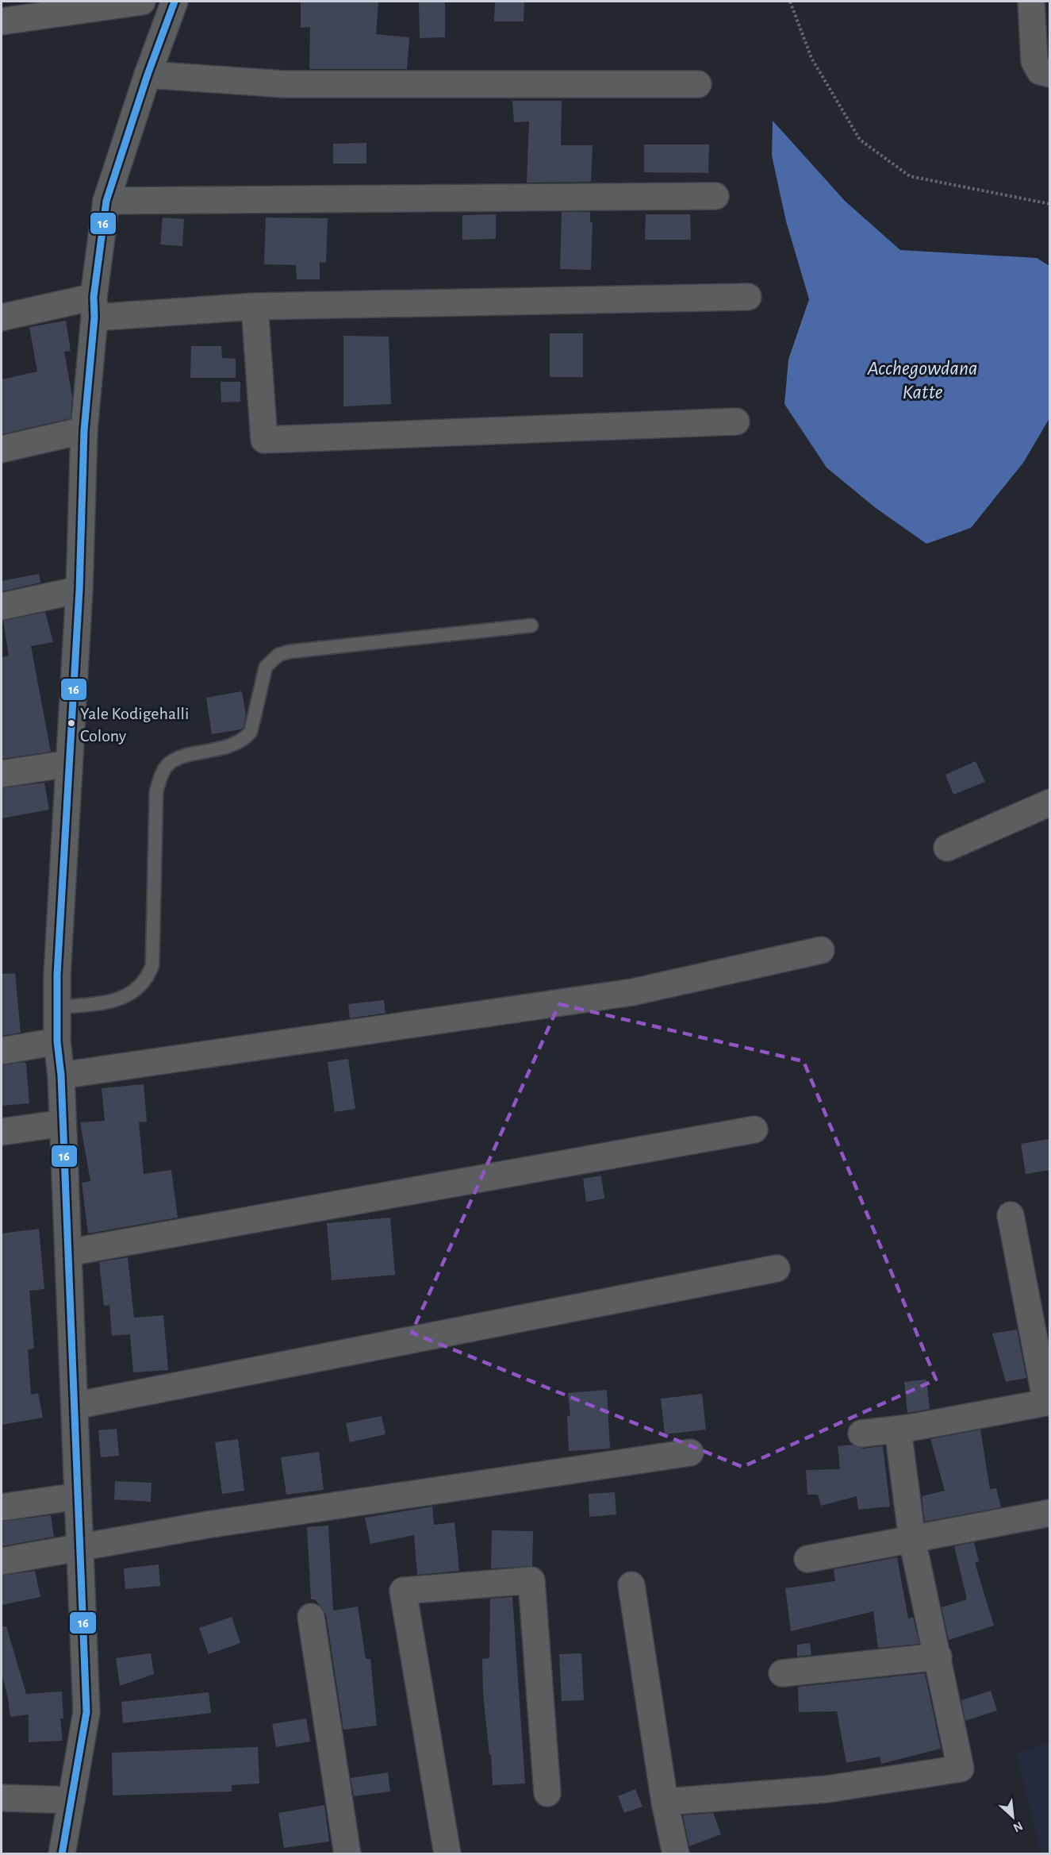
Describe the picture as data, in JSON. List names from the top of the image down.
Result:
{
  "water": ["Acchegowdana Katte"],
  "places": ["Yale Kodigehalli Colony"],
  "lines": ["transit line 16"],
  "north": "bottom right"
}
